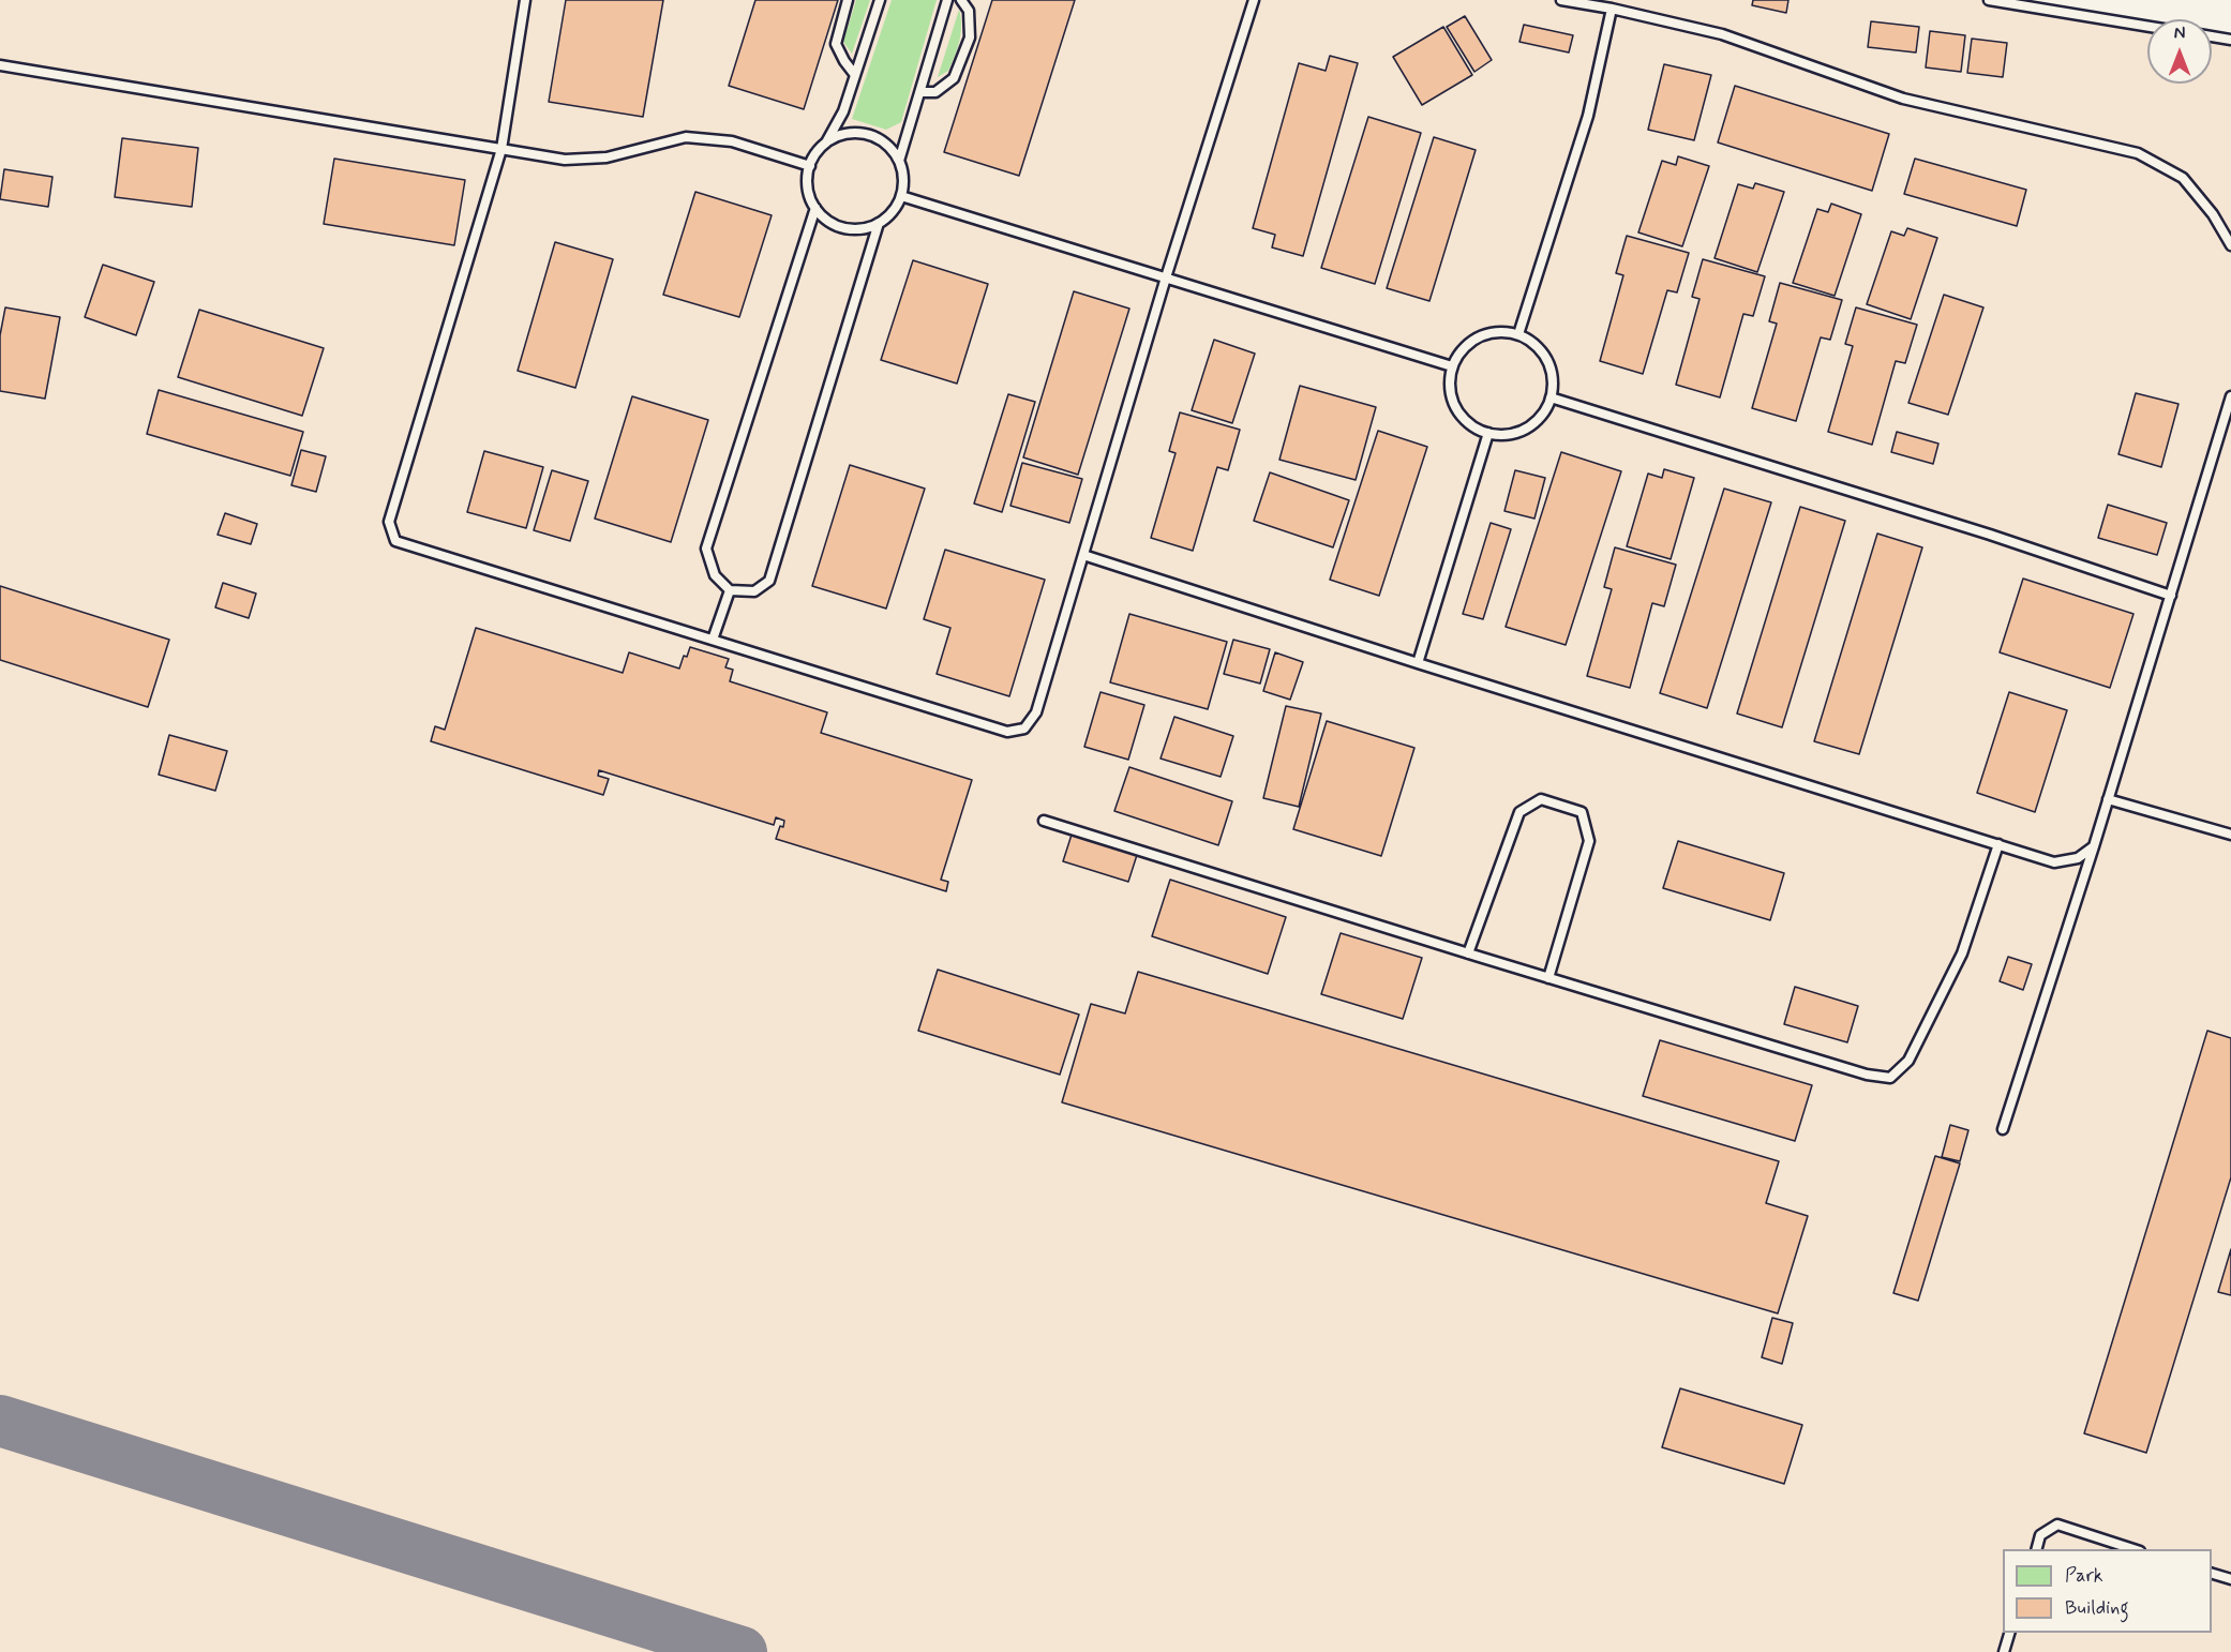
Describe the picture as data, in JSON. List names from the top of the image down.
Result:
{
  "legend": ["Park", "Building"],
  "north": "top"
}
